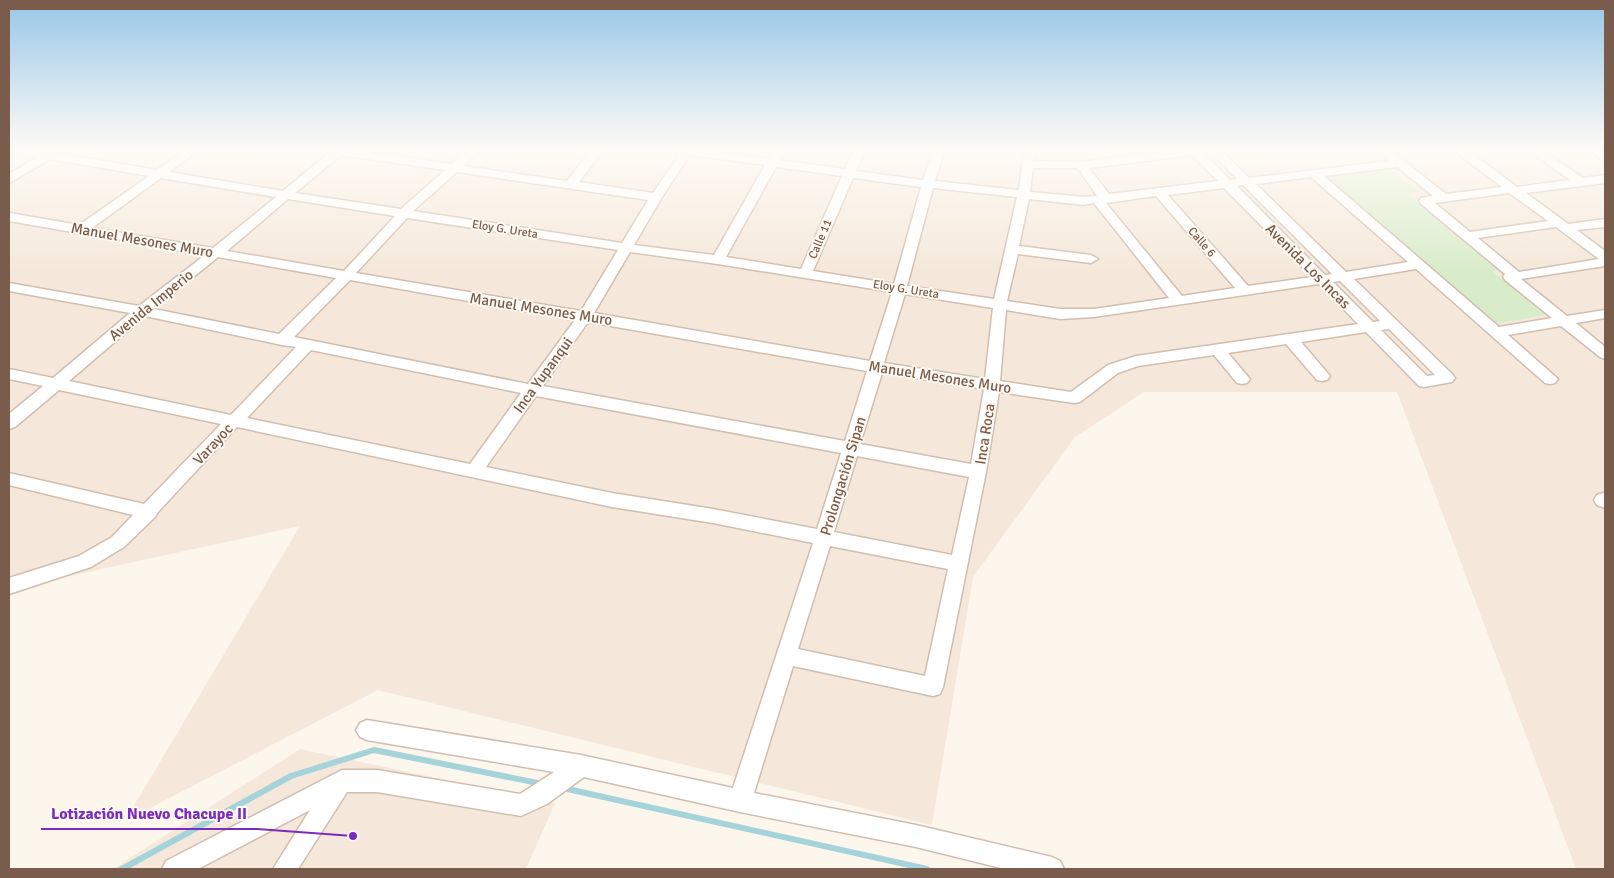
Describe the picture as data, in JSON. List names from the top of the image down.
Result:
{
  "streets": {
    "street": [
      "Eloy G. Ureta",
      "Calle 11",
      "Manuel Mesones Muro",
      "Calle 6",
      "Avenida Los Incas",
      "Avenida Imperio",
      "Inca Yupanqui",
      "Inca Roca",
      "Varayoc",
      "Prolongación Sipan"
    ]
  },
  "crossings": [
    ["Eloy G. Ureta", "Calle 11"],
    ["Eloy G. Ureta", "Calle 6"],
    ["Eloy G. Ureta", "Avenida Los Incas"],
    ["Eloy G. Ureta", "Avenida Imperio"],
    ["Eloy G. Ureta", "Inca Yupanqui"],
    ["Eloy G. Ureta", "Inca Roca"],
    ["Eloy G. Ureta", "Prolongación Sipan"],
    ["Manuel Mesones Muro", "Avenida Imperio"],
    ["Manuel Mesones Muro", "Inca Yupanqui"],
    ["Manuel Mesones Muro", "Inca Roca"],
    ["Manuel Mesones Muro", "Prolongación Sipan"],
    ["Inca Roca", "Prolongación Sipan"]
  ],
  "places": ["Lotización Nuevo Chacupe II"]
}
